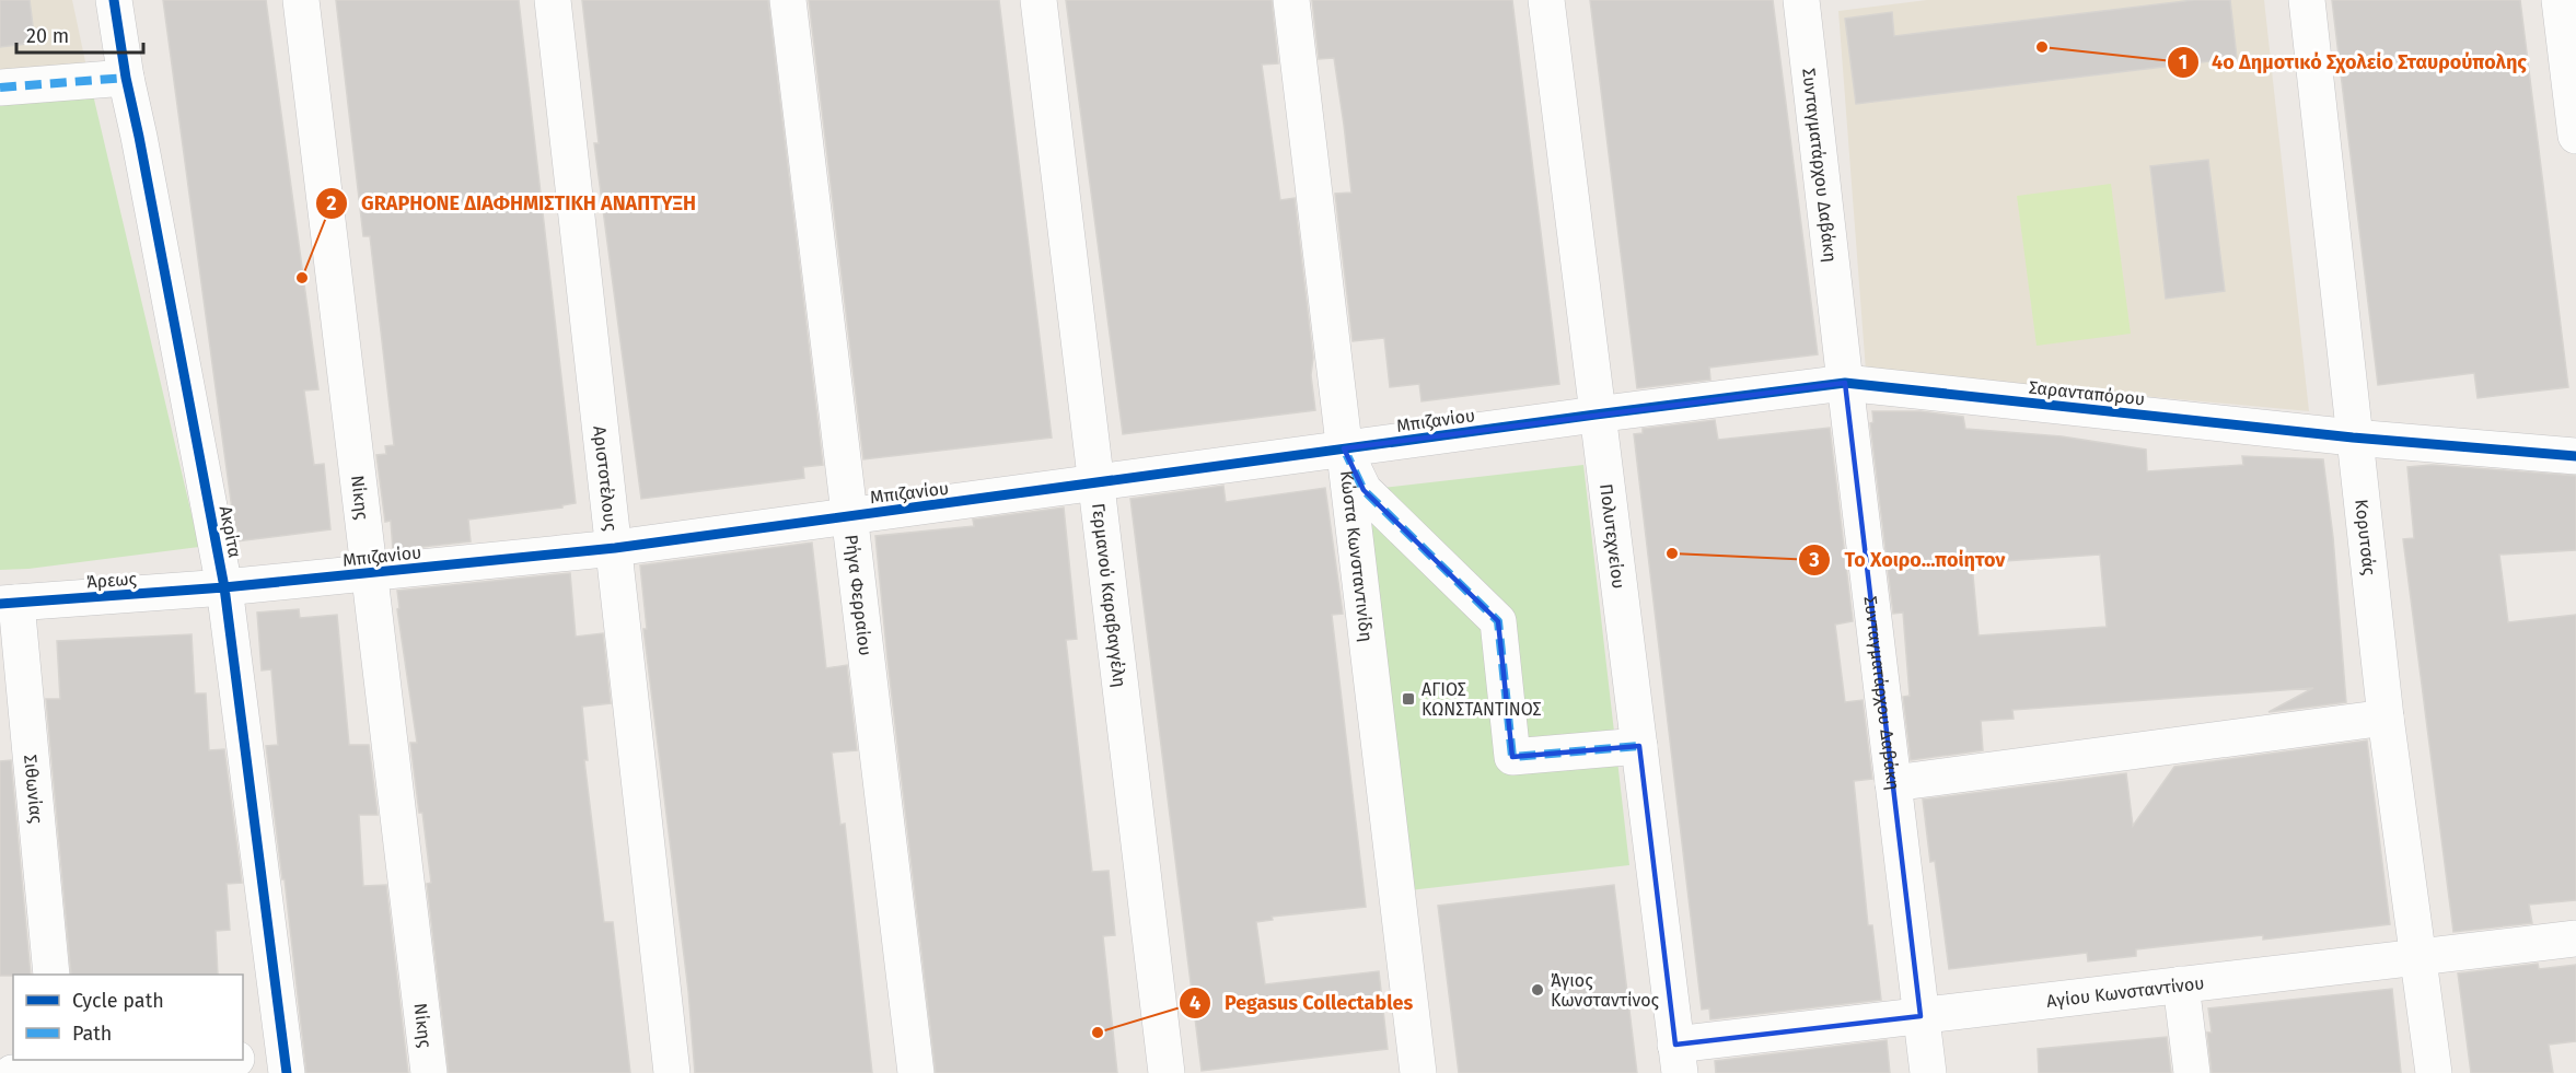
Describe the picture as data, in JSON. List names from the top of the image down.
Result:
{
  "streets": {
    "street": [
      "Συνταγματάρχου Δαβάκη",
      "Σαρανταπόρου",
      "Μπιζανίου",
      "Αριστοτέλους",
      "Νίκης",
      "Ακρίτα",
      "Πολυτεχνείου",
      "Κορυτσάς",
      "Κώστα Κωνσταντινίδη",
      "Άρεως",
      "Ρήγα Φερραίου",
      "Γερμανού Καραβαγγέλη",
      "Σιθωνίας",
      "Αγίου Κωνσταντίνου"
    ]
  },
  "crossings": [
    ["Συνταγματάρχου Δαβάκη", "Σαρανταπόρου"],
    ["Συνταγματάρχου Δαβάκη", "Αγίου Κωνσταντίνου"],
    ["Σαρανταπόρου", "Μπιζανίου"],
    ["Σαρανταπόρου", "Πολυτεχνείου"],
    ["Σαρανταπόρου", "Κορυτσάς"],
    ["Μπιζανίου", "Αριστοτέλους"],
    ["Μπιζανίου", "Νίκης"],
    ["Μπιζανίου", "Ακρίτα"],
    ["Μπιζανίου", "Πολυτεχνείου"],
    ["Μπιζανίου", "Κώστα Κωνσταντινίδη"],
    ["Μπιζανίου", "Άρεως"],
    ["Μπιζανίου", "Ρήγα Φερραίου"],
    ["Μπιζανίου", "Γερμανού Καραβαγγέλη"],
    ["Ακρίτα", "Άρεως"],
    ["Πολυτεχνείου", "Αγίου Κωνσταντίνου"],
    ["Κορυτσάς", "Αγίου Κωνσταντίνου"],
    ["Άρεως", "Σιθωνίας"]
  ],
  "places": {
    "other": [
      "4ο Δημοτικό Σχολείο Σταυρούπολης",
      "GRAPHONE ΔΙΑΦΗΜΙΣΤΙΚΗ ΑΝΑΠΤΥΞΗ",
      "Το Χοιρο...ποίητον",
      "Άγιος Κωνσταντίνος",
      "Pegasus Collectables"
    ],
    "transit": ["ΑΓΙΟΣ ΚΩΝΣΤΑΝΤΙΝΟΣ"]
  },
  "legend": ["Cycle path", "Path"],
  "scale_bar": "20 m"
}
